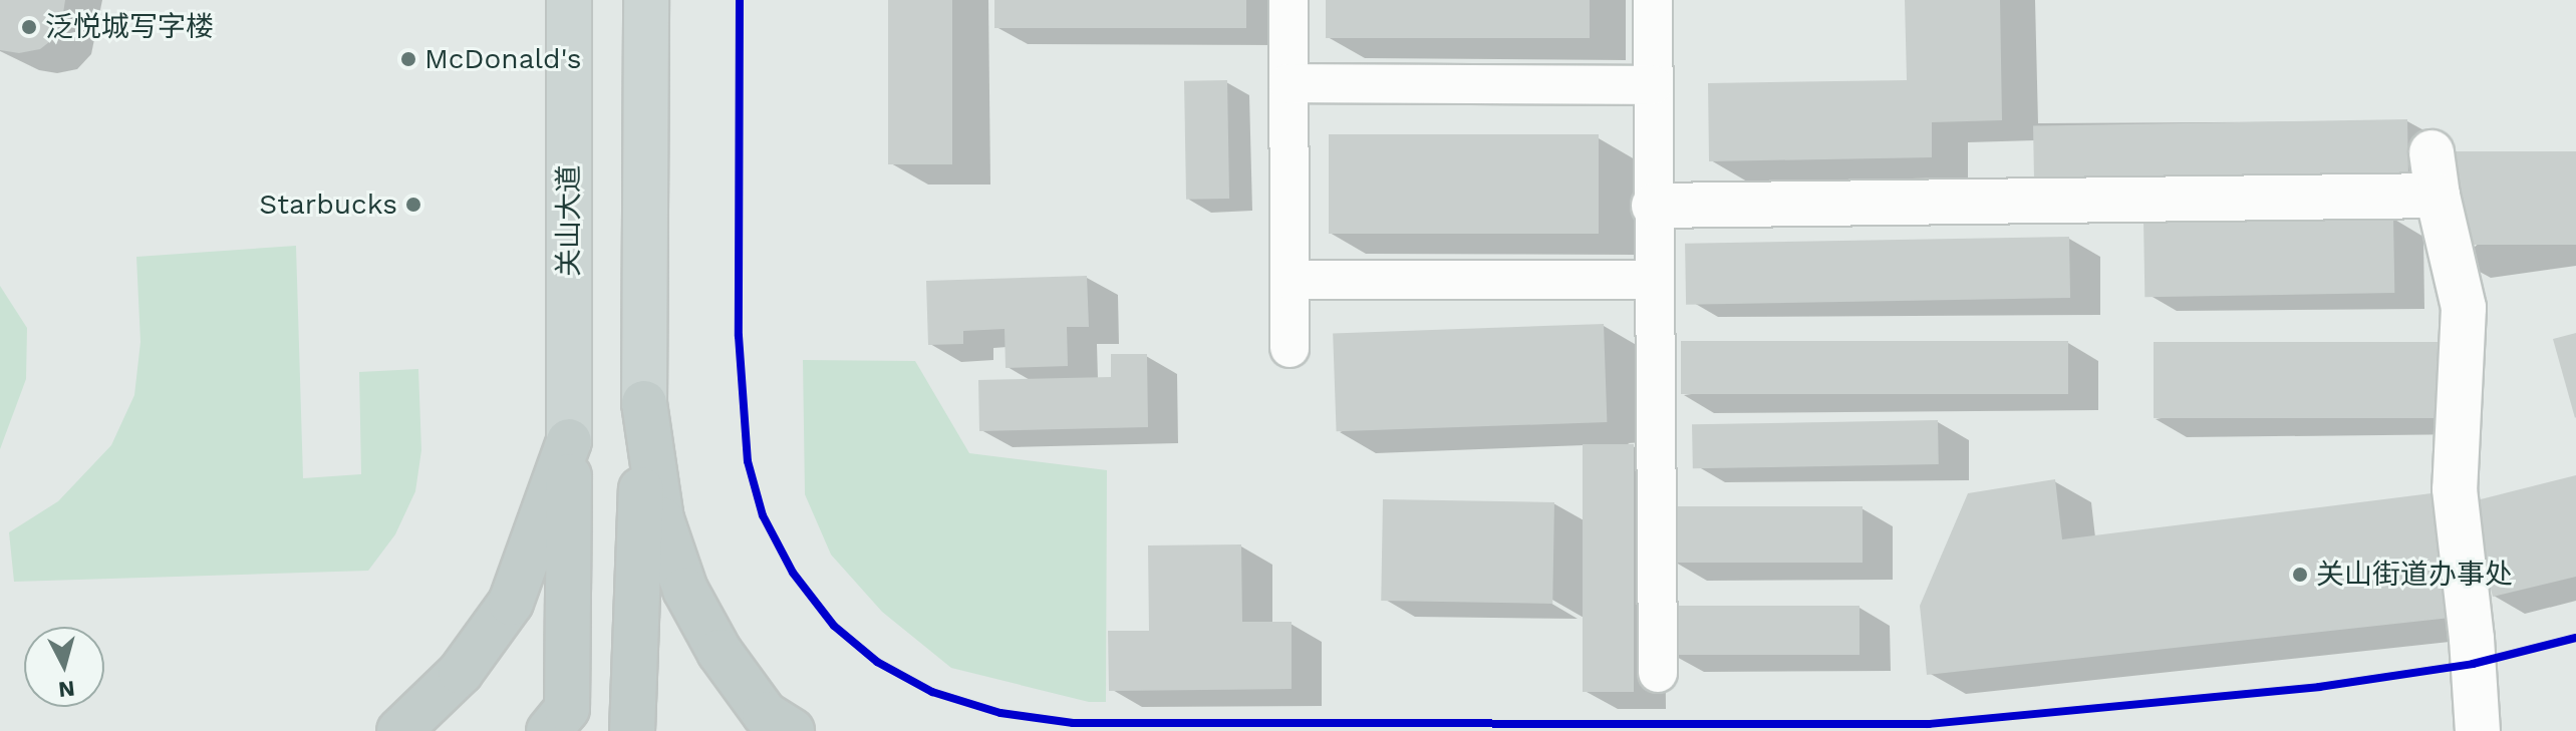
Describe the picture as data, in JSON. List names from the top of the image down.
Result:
{
  "streets": {
    "main road": ["关山大道"]
  },
  "places": [
    "泛悦城写字楼",
    "McDonald's",
    "Starbucks",
    "关山街道办事处"
  ],
  "north": "bottom"
}
